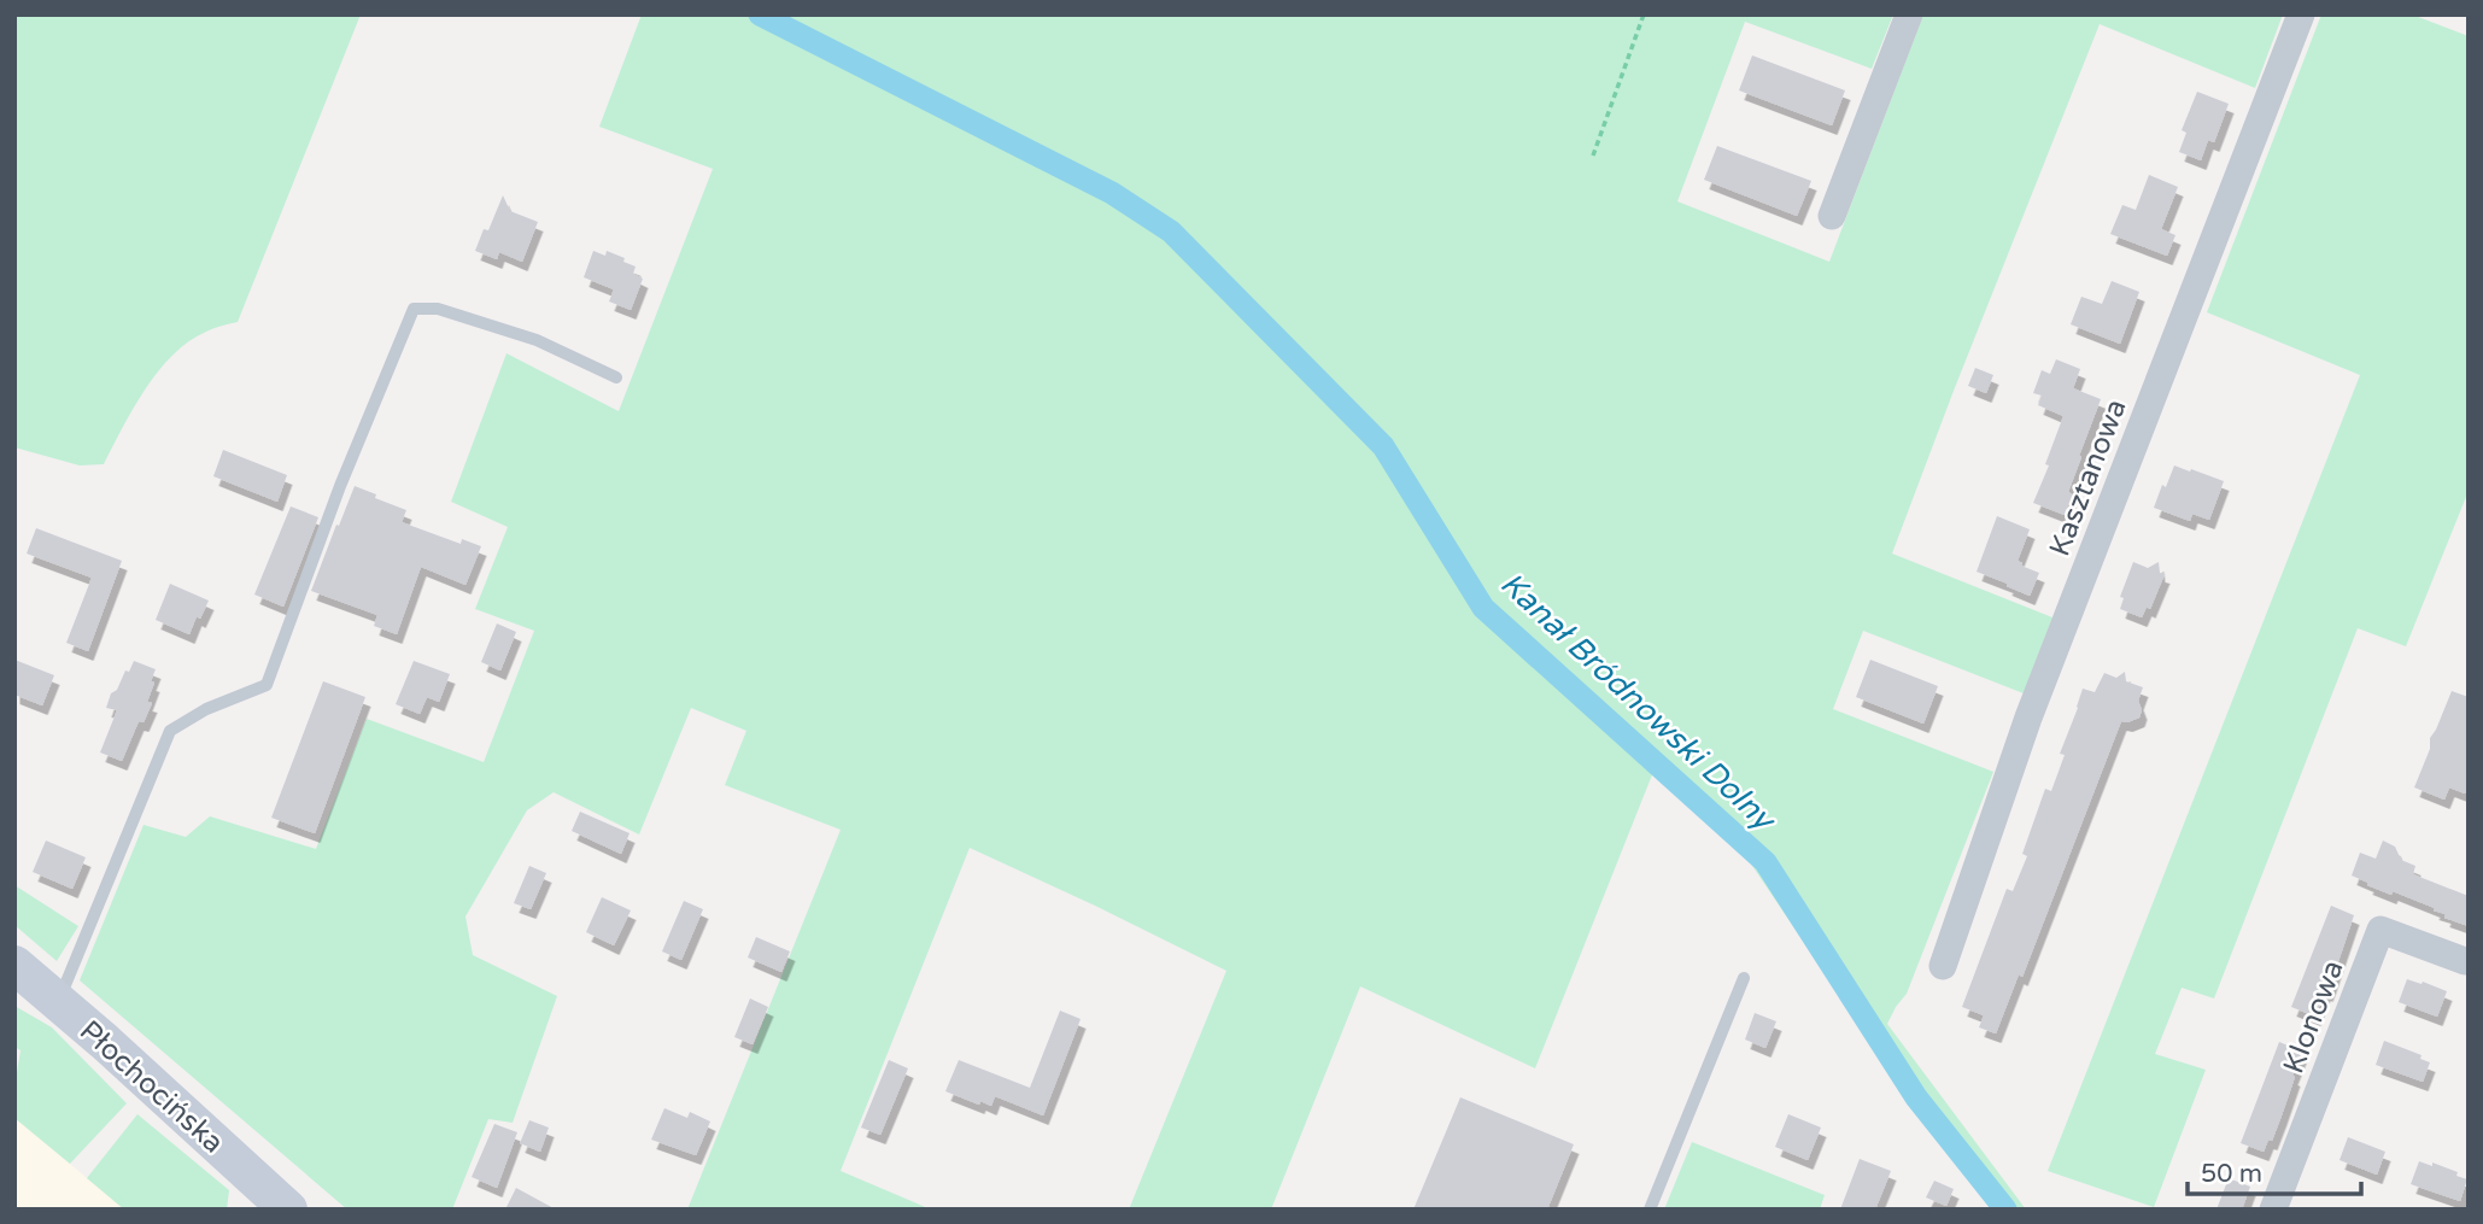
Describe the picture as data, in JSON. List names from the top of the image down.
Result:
{
  "streets": {
    "main road": ["Płochocińska"],
    "street": ["Kasztanowa", "Klonowa"]
  },
  "water": ["Kanał Bródnowski Dolny"],
  "scale_bar": "50 m"
}
